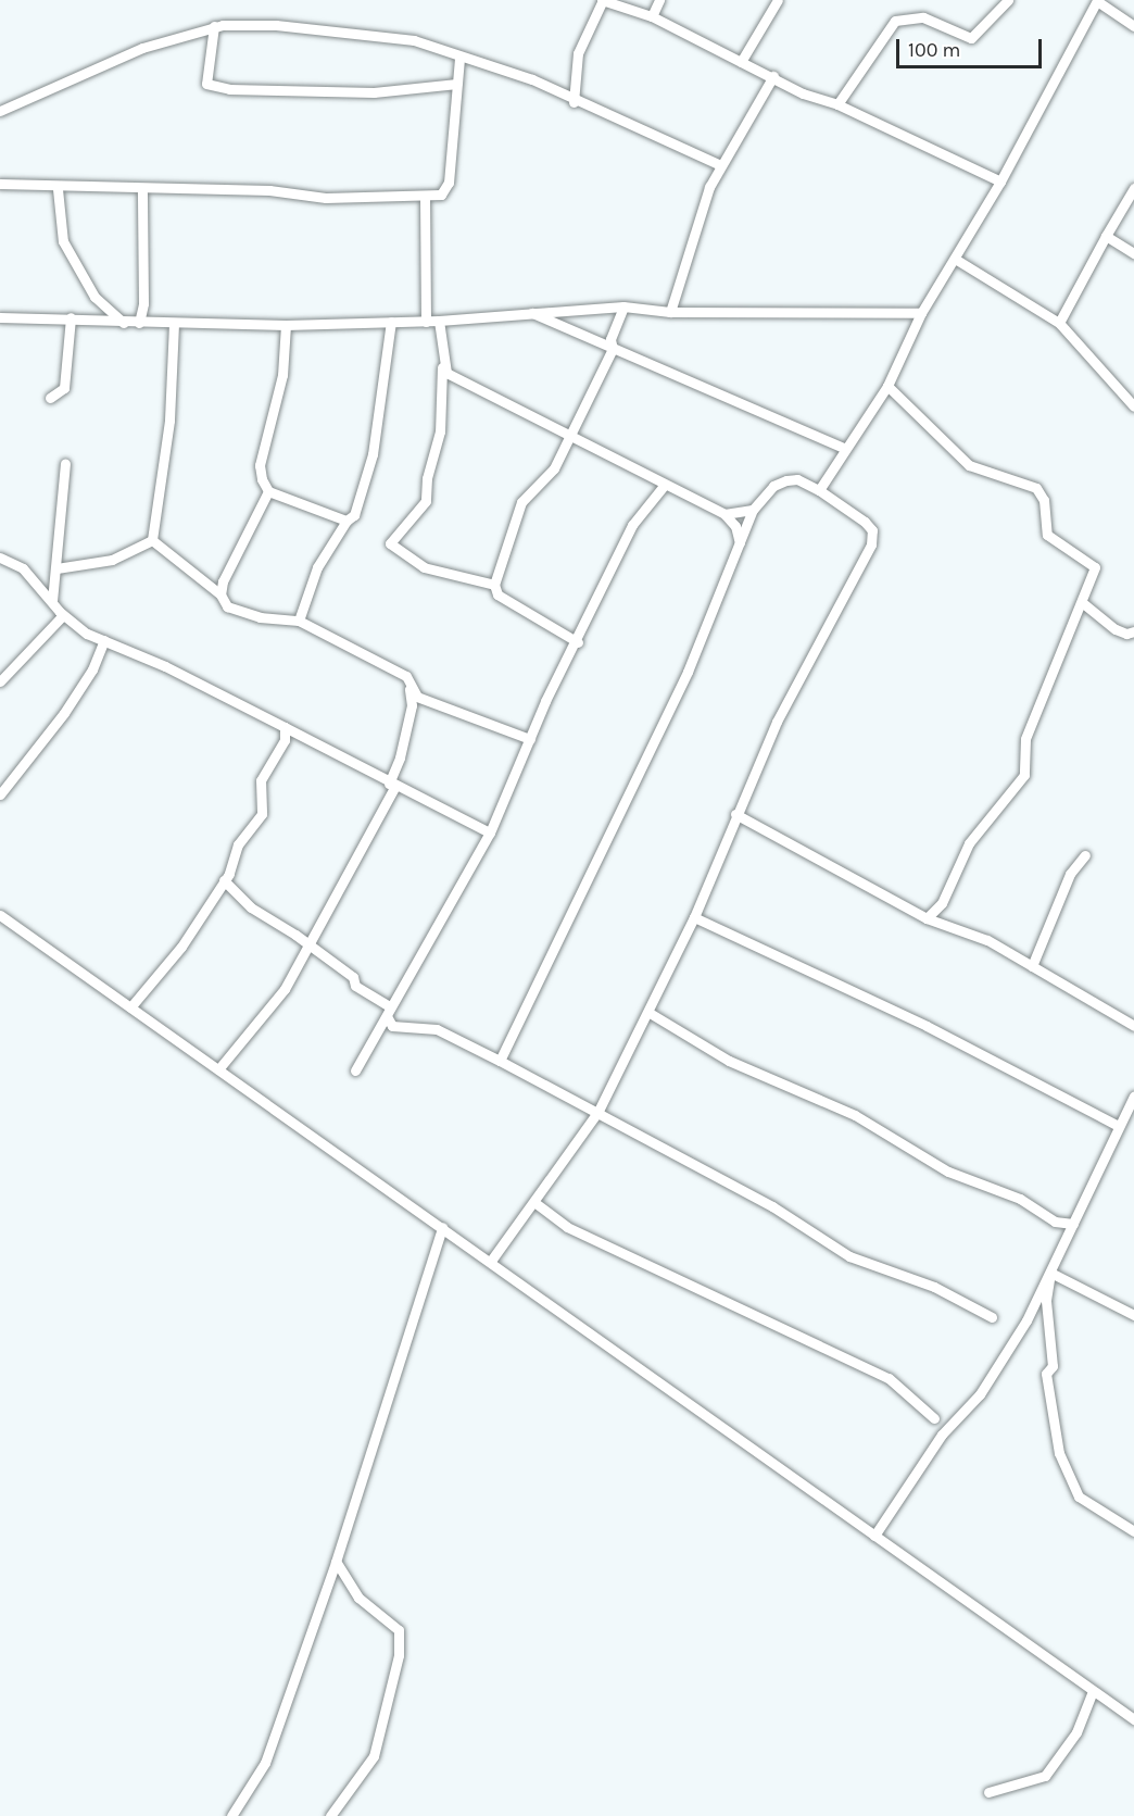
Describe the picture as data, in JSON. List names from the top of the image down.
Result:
{
  "scale_bar": "100 m"
}
